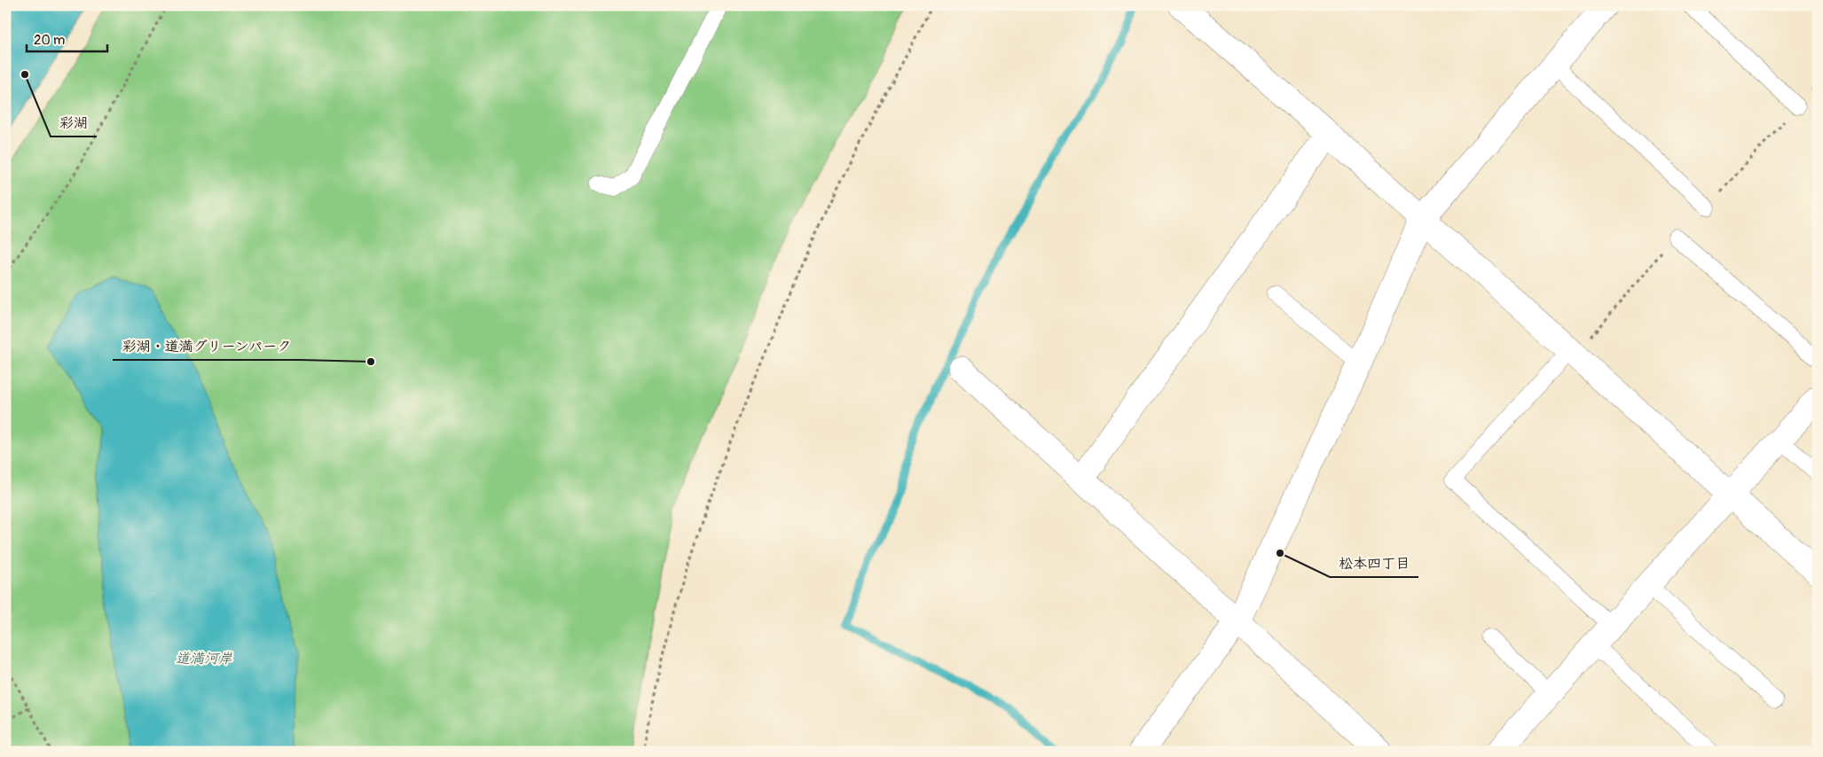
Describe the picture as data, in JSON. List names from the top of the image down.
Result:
{
  "water": ["道満河岸"],
  "places": ["彩湖", "彩湖・道満グリーンパーク", "松本四丁目"],
  "scale_bar": "20 m"
}
